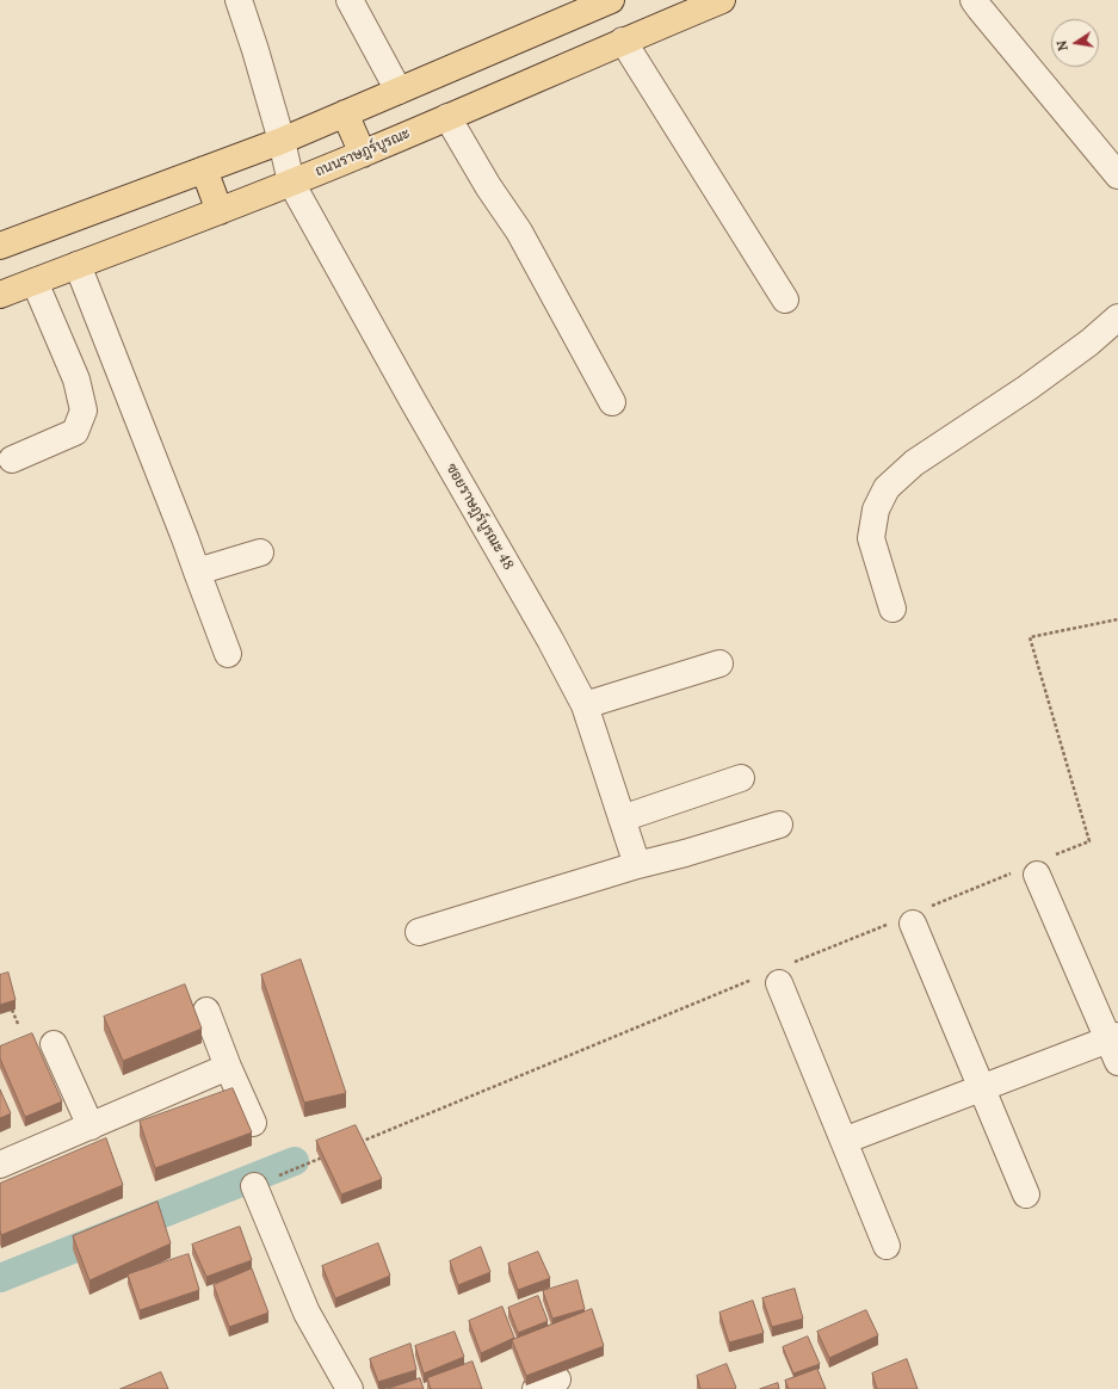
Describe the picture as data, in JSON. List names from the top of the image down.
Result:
{
  "streets": {
    "main road": ["ถนนราษฎร์บูรณะ"],
    "street": ["ซอยราษฎร์บูรณะ 48"]
  },
  "crossings": [
    ["ถนนราษฎร์บูรณะ", "ซอยราษฎร์บูรณะ 48"]
  ],
  "north": "left"
}
